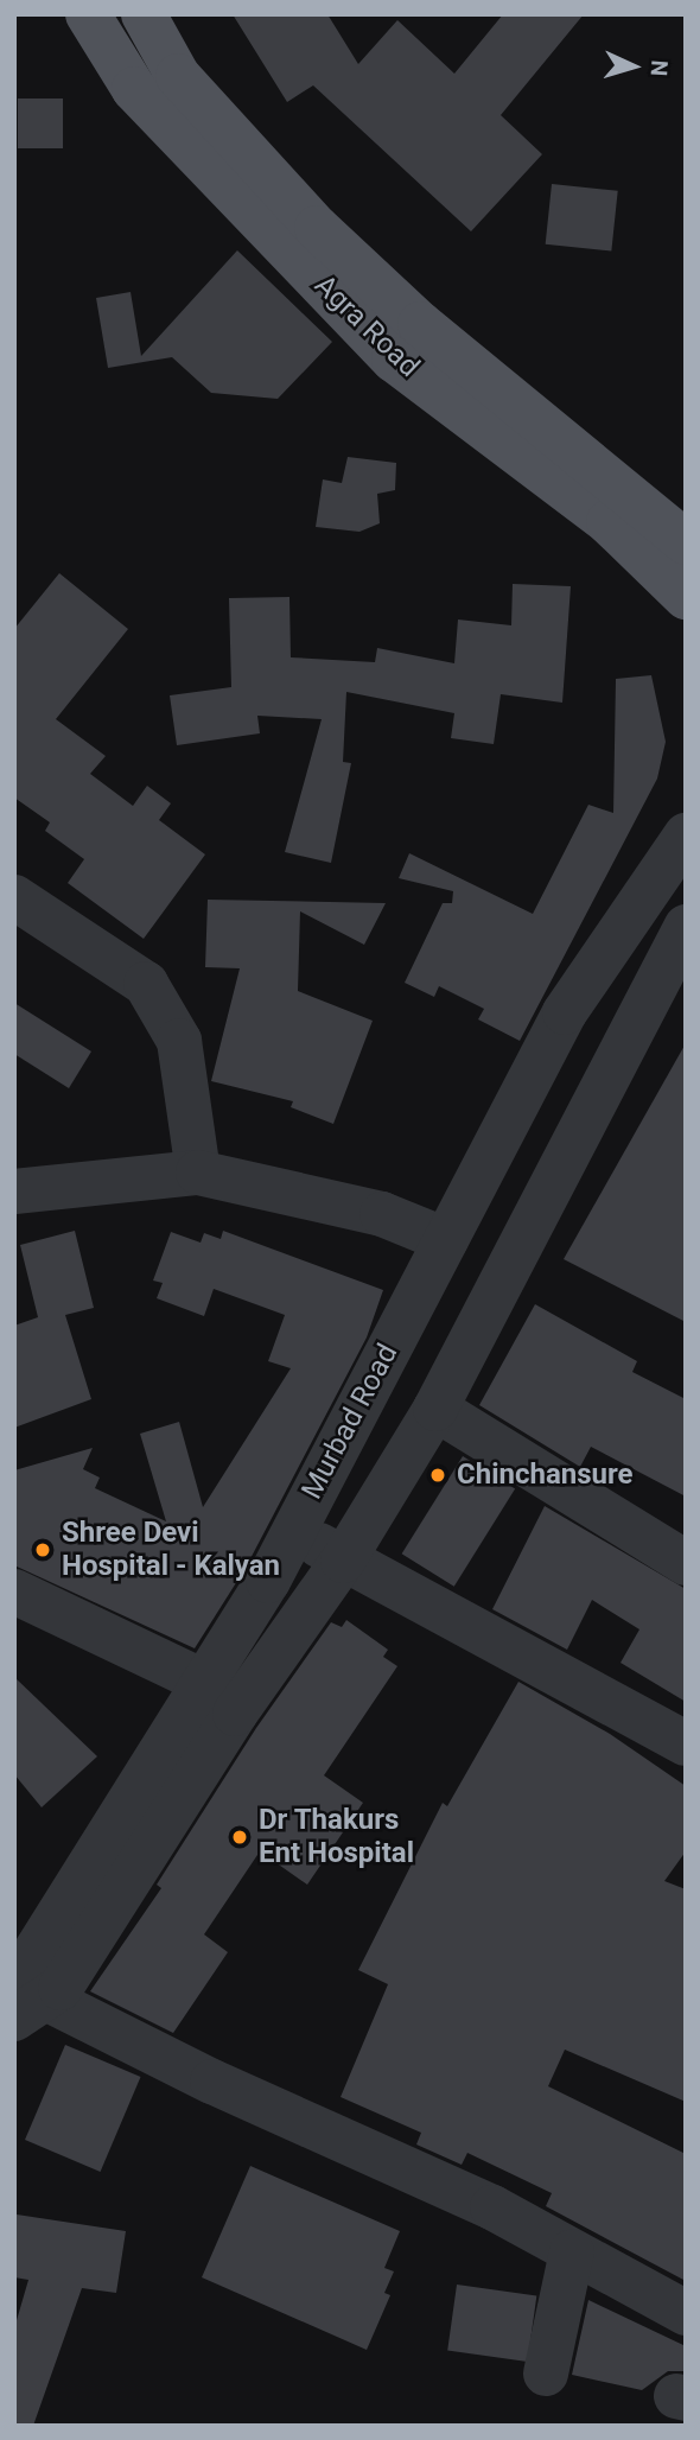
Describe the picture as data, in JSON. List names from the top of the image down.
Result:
{
  "streets": {
    "main road": ["Agra Road"],
    "street": ["Murbad Road"]
  },
  "places": ["Chinchansure", "Shree Devi Hospital - Kalyan", "Dr Thakurs Ent Hospital"],
  "north": "right"
}
